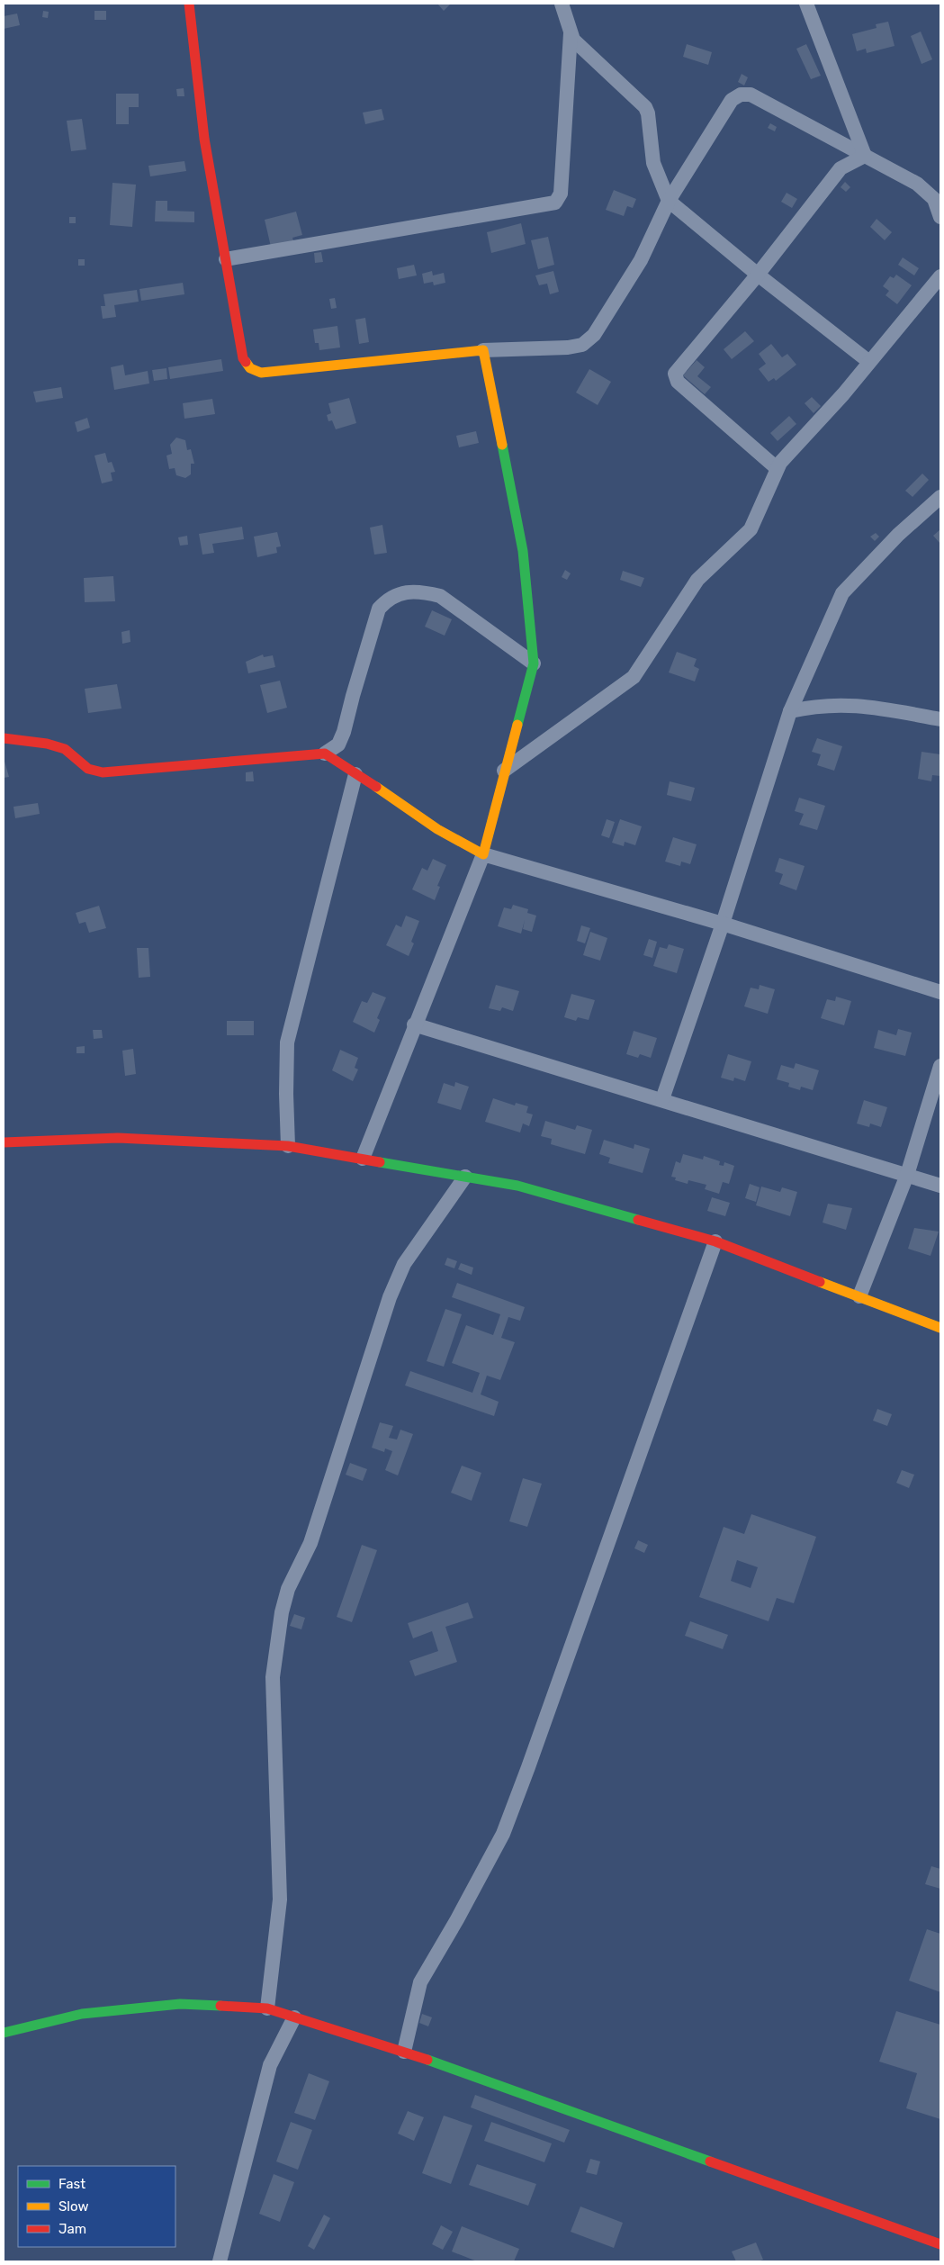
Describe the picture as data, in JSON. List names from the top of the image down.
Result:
{
  "legend": ["Fast", "Slow", "Jam"]
}
